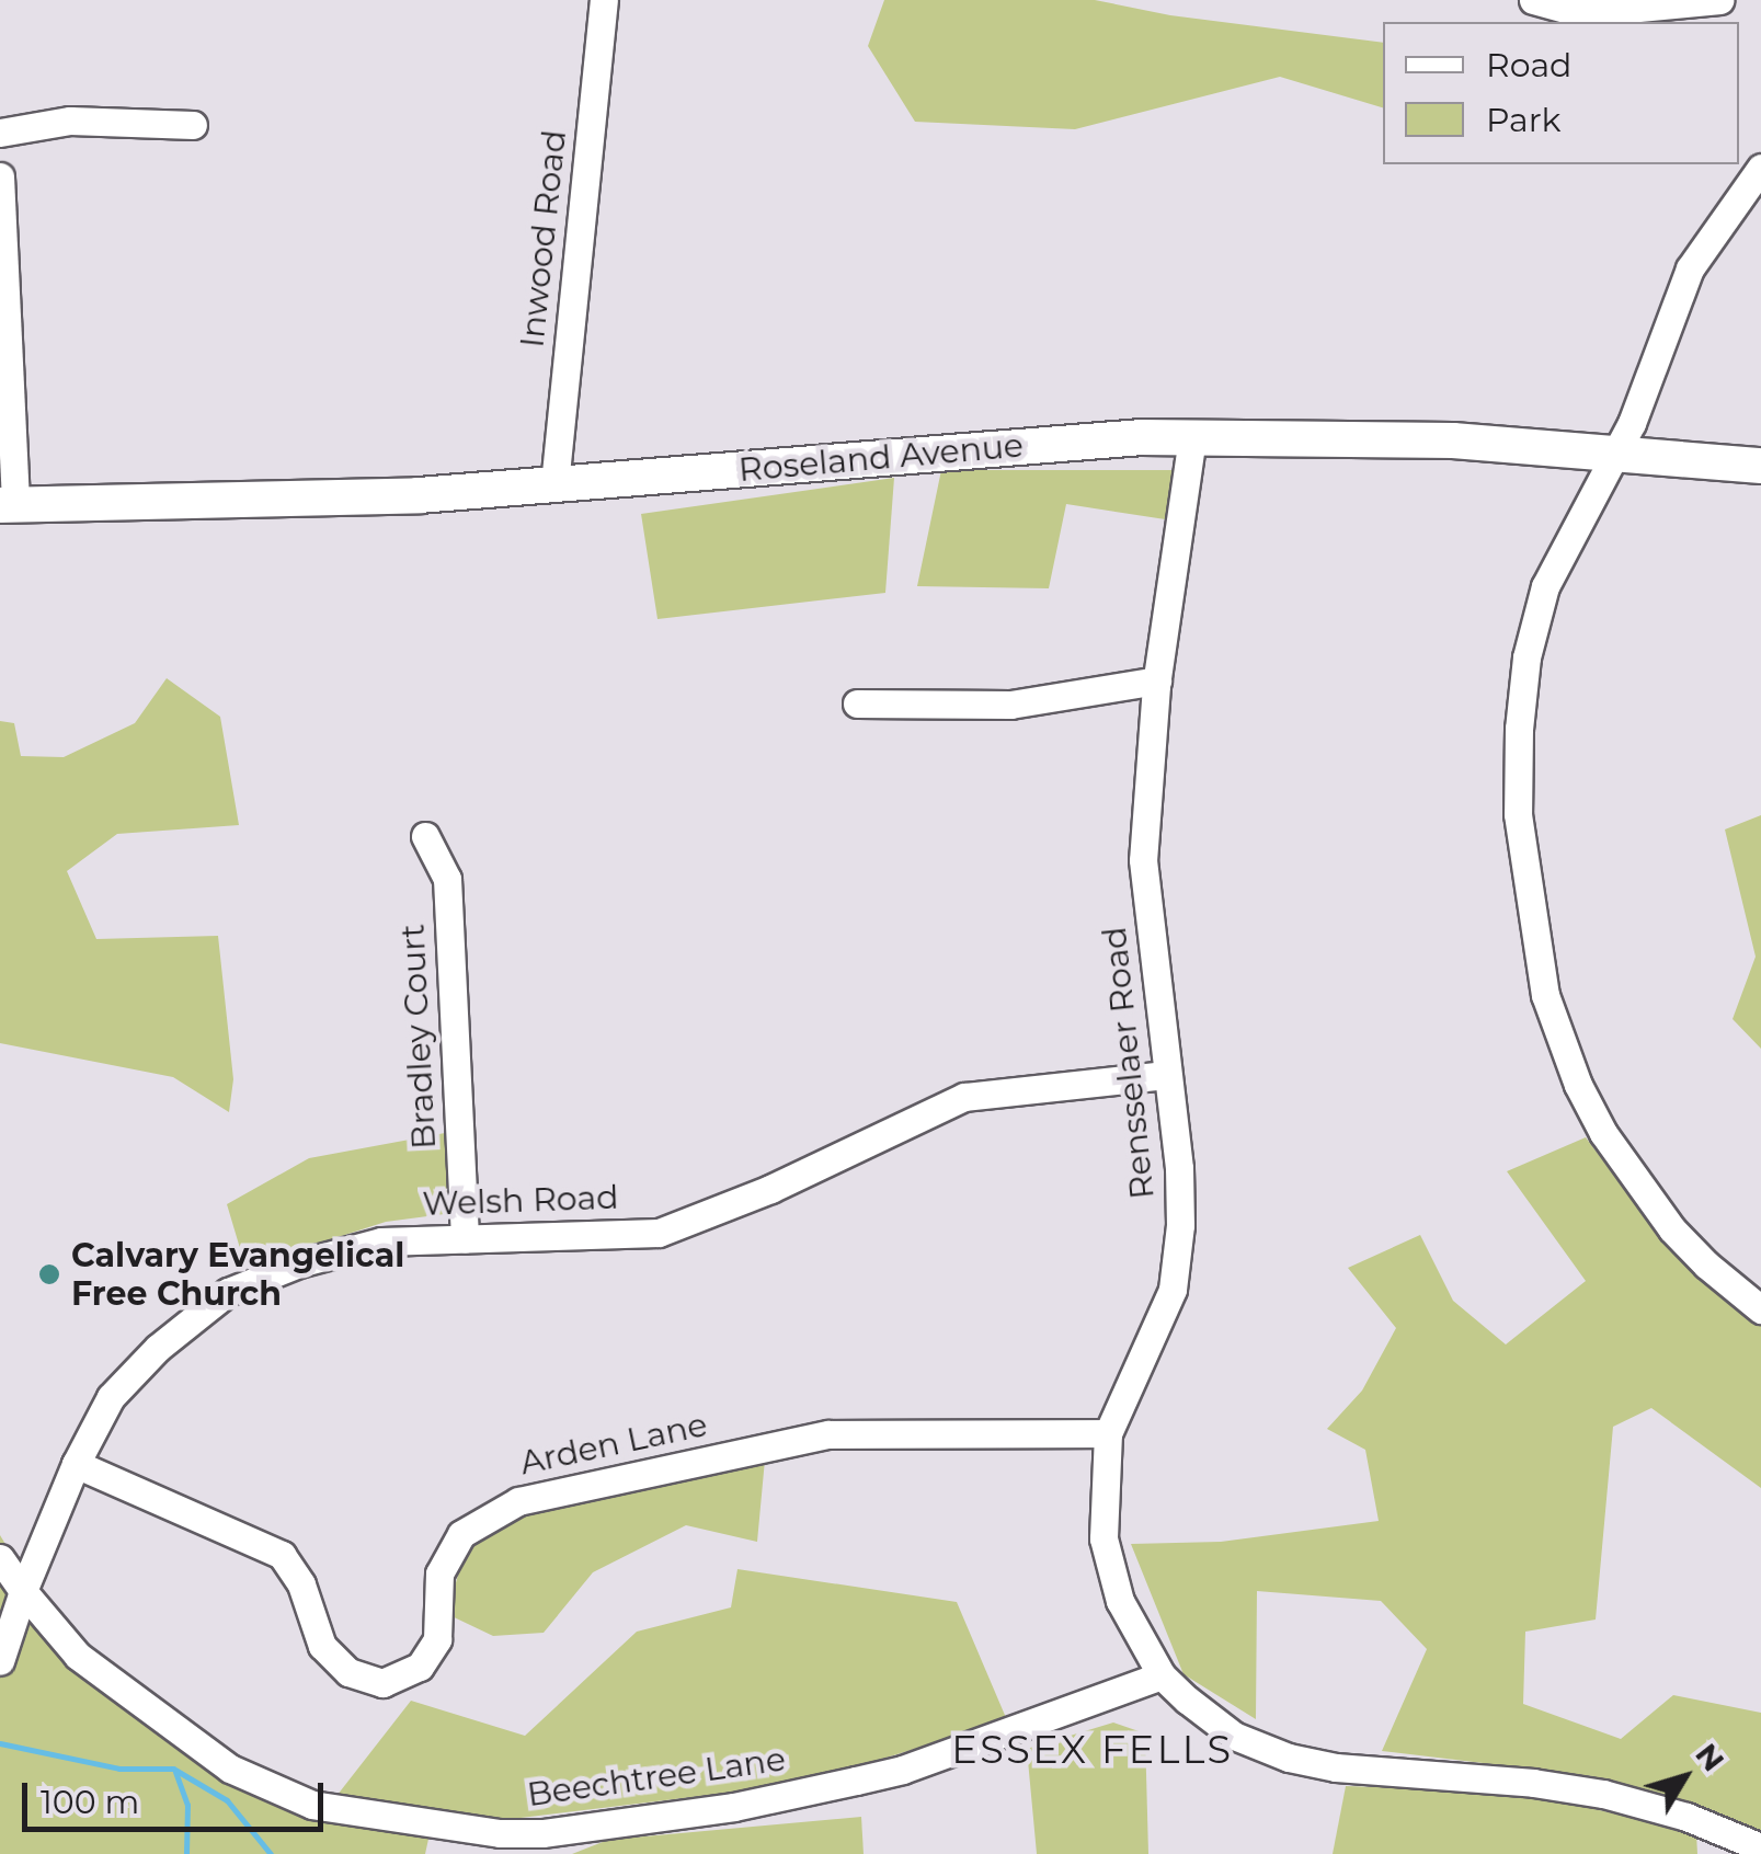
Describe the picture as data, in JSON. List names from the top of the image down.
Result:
{
  "streets": {
    "main road": ["Roseland Avenue"],
    "street": [
      "Inwood Road",
      "Bradley Court",
      "Rensselaer Road",
      "Welsh Road",
      "Arden Lane",
      "Beechtree Lane"
    ]
  },
  "crossings": [
    ["Inwood Road", "Roseland Avenue"],
    ["Roseland Avenue", "Rensselaer Road"],
    ["Bradley Court", "Welsh Road"],
    ["Rensselaer Road", "Welsh Road"],
    ["Rensselaer Road", "Arden Lane"],
    ["Rensselaer Road", "Beechtree Lane"],
    ["Welsh Road", "Arden Lane"],
    ["Welsh Road", "Beechtree Lane"]
  ],
  "districts": ["ESSEX FELLS"],
  "places": ["Calvary Evangelical Free Church"],
  "legend": ["Road", "Park"],
  "scale_bar": "100 m",
  "north": "top right"
}
